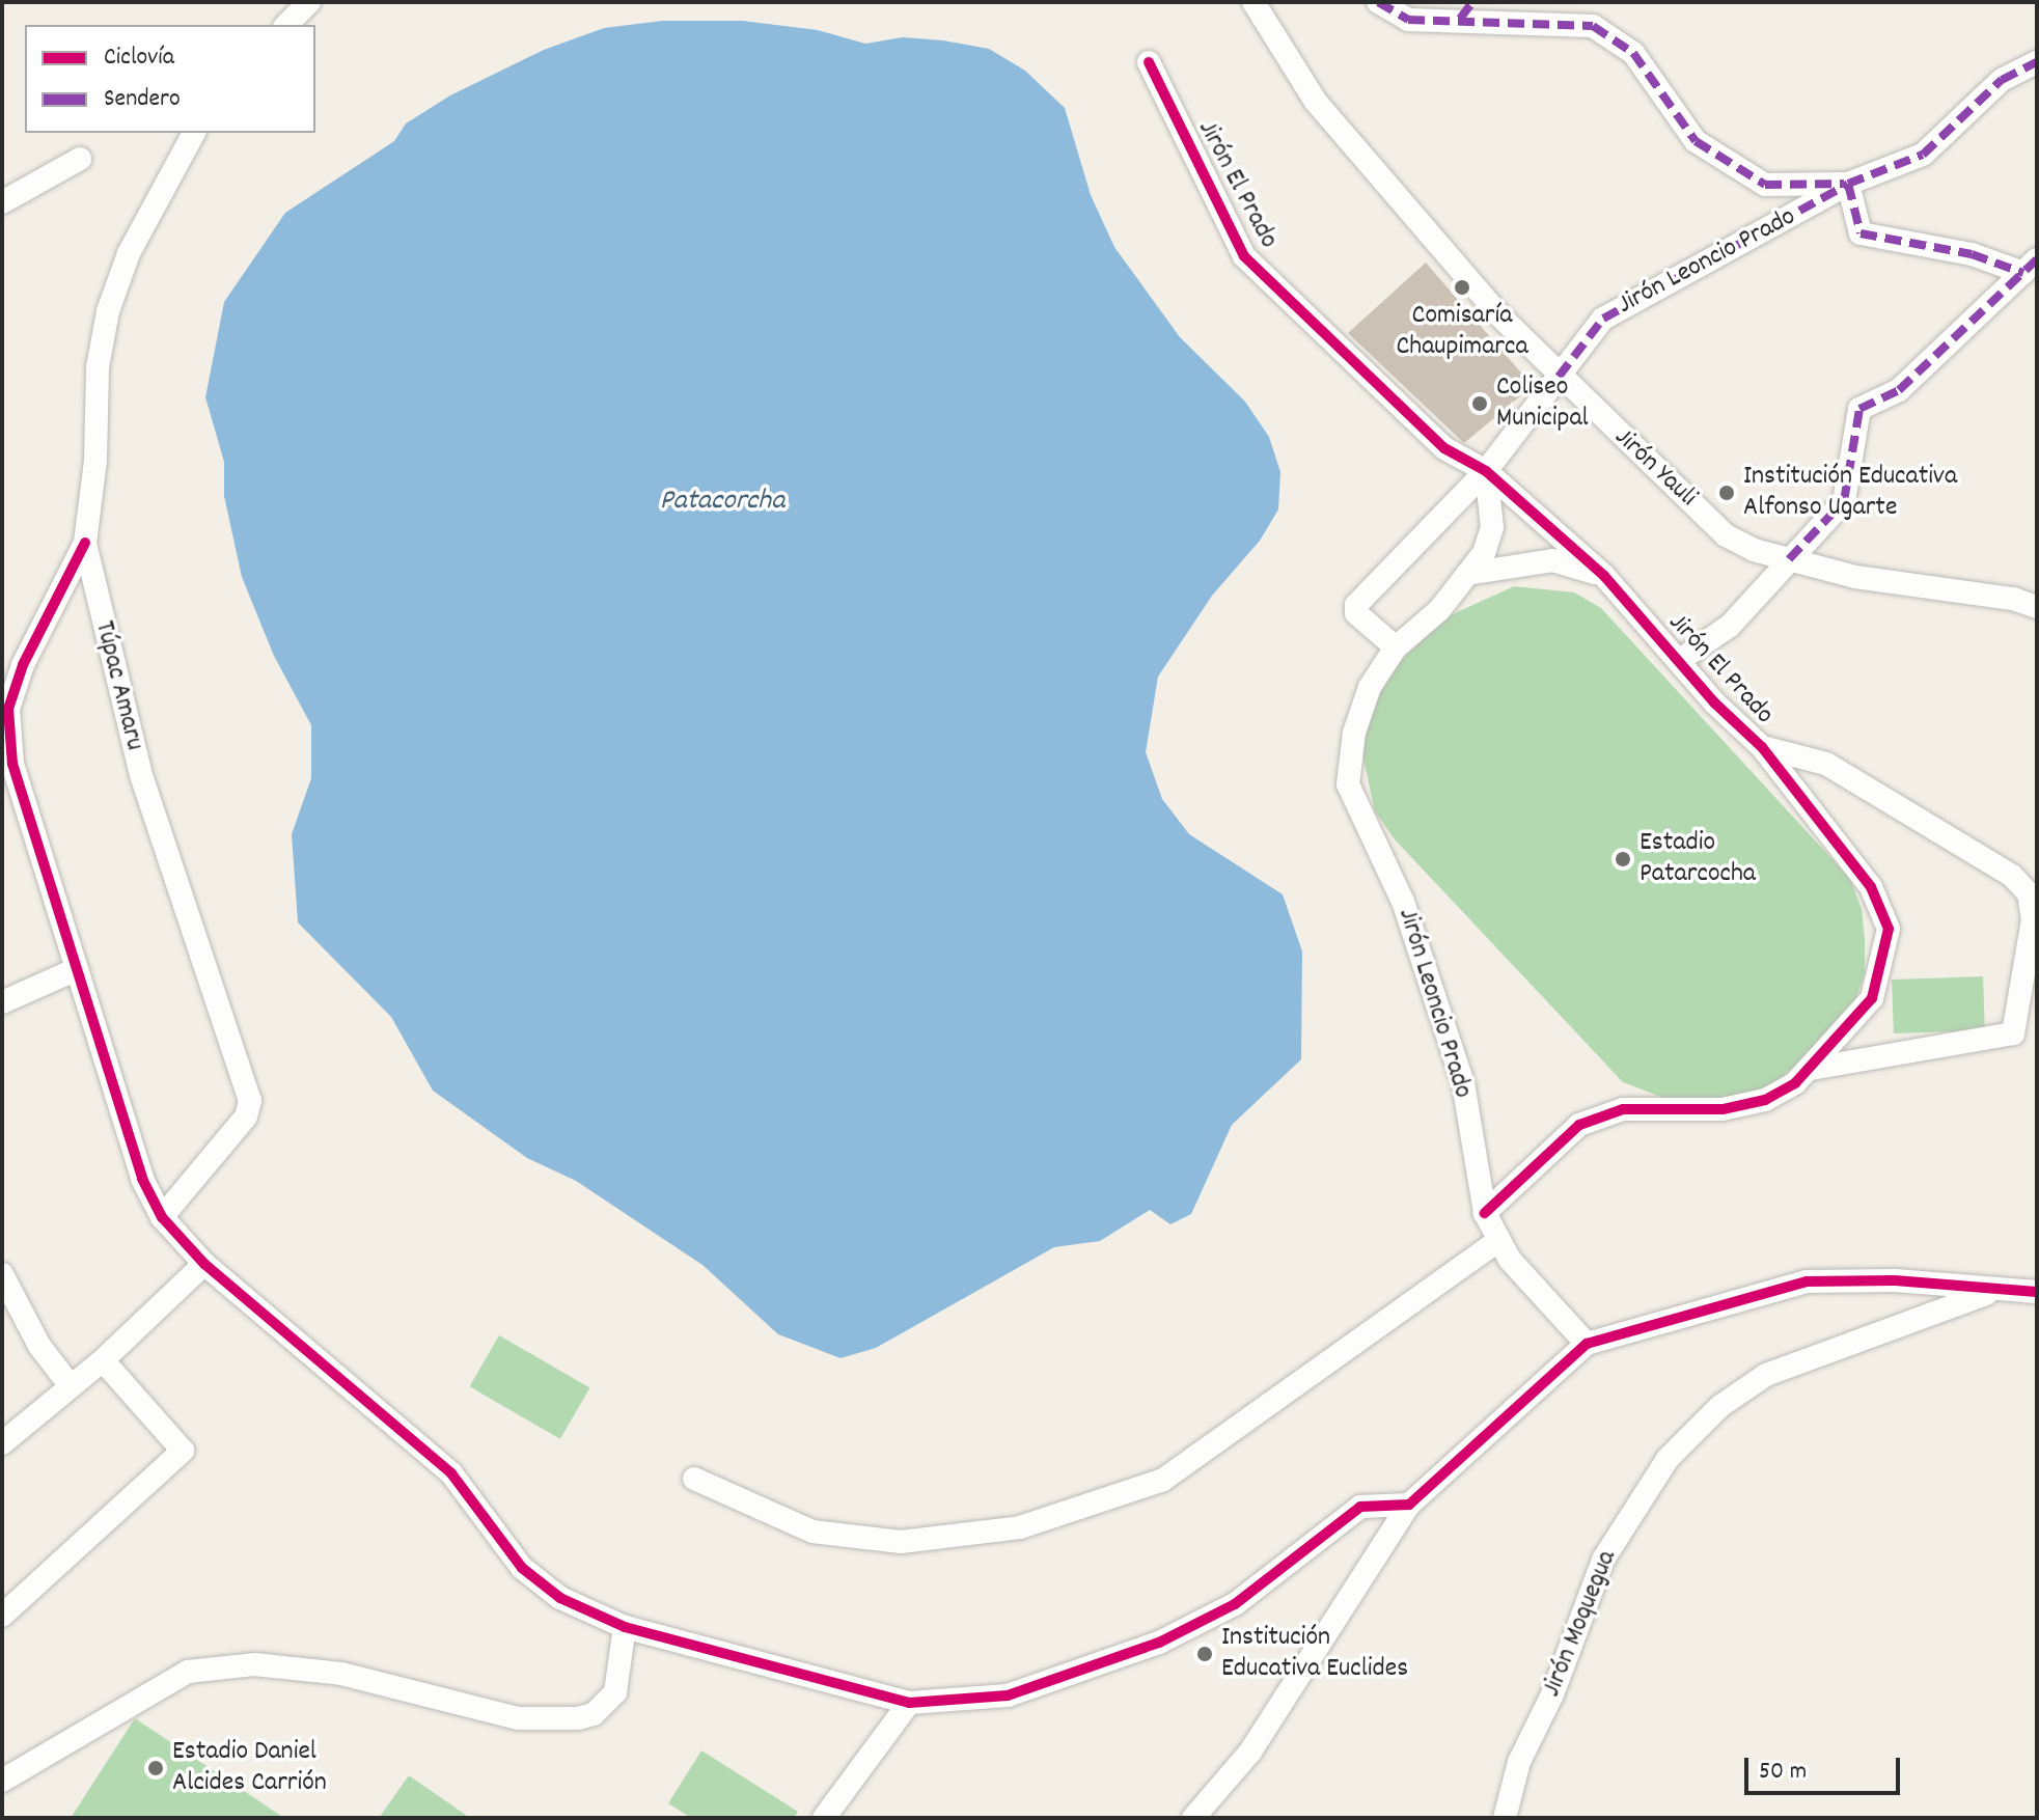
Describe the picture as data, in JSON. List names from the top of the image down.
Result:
{
  "streets": {
    "street": [
      "Jirón El Prado",
      "Jirón Leoncio Prado",
      "Jirón Yauli",
      "Túpac Amaru",
      "Jirón Moquegua"
    ]
  },
  "crossings": [
    ["Jirón El Prado", "Jirón Leoncio Prado"],
    ["Jirón Leoncio Prado", "Jirón Yauli"]
  ],
  "water": ["Patacorcha"],
  "places": [
    "Comisaría Chaupimarca",
    "Coliseo Municipal",
    "Institución Educativa Alfonso Ugarte",
    "Estadio Patarcocha",
    "Institución Educativa Euclides",
    "Estadio Daniel Alcides Carrión"
  ],
  "legend": ["Ciclovía", "Sendero"],
  "scale_bar": "50 m"
}
